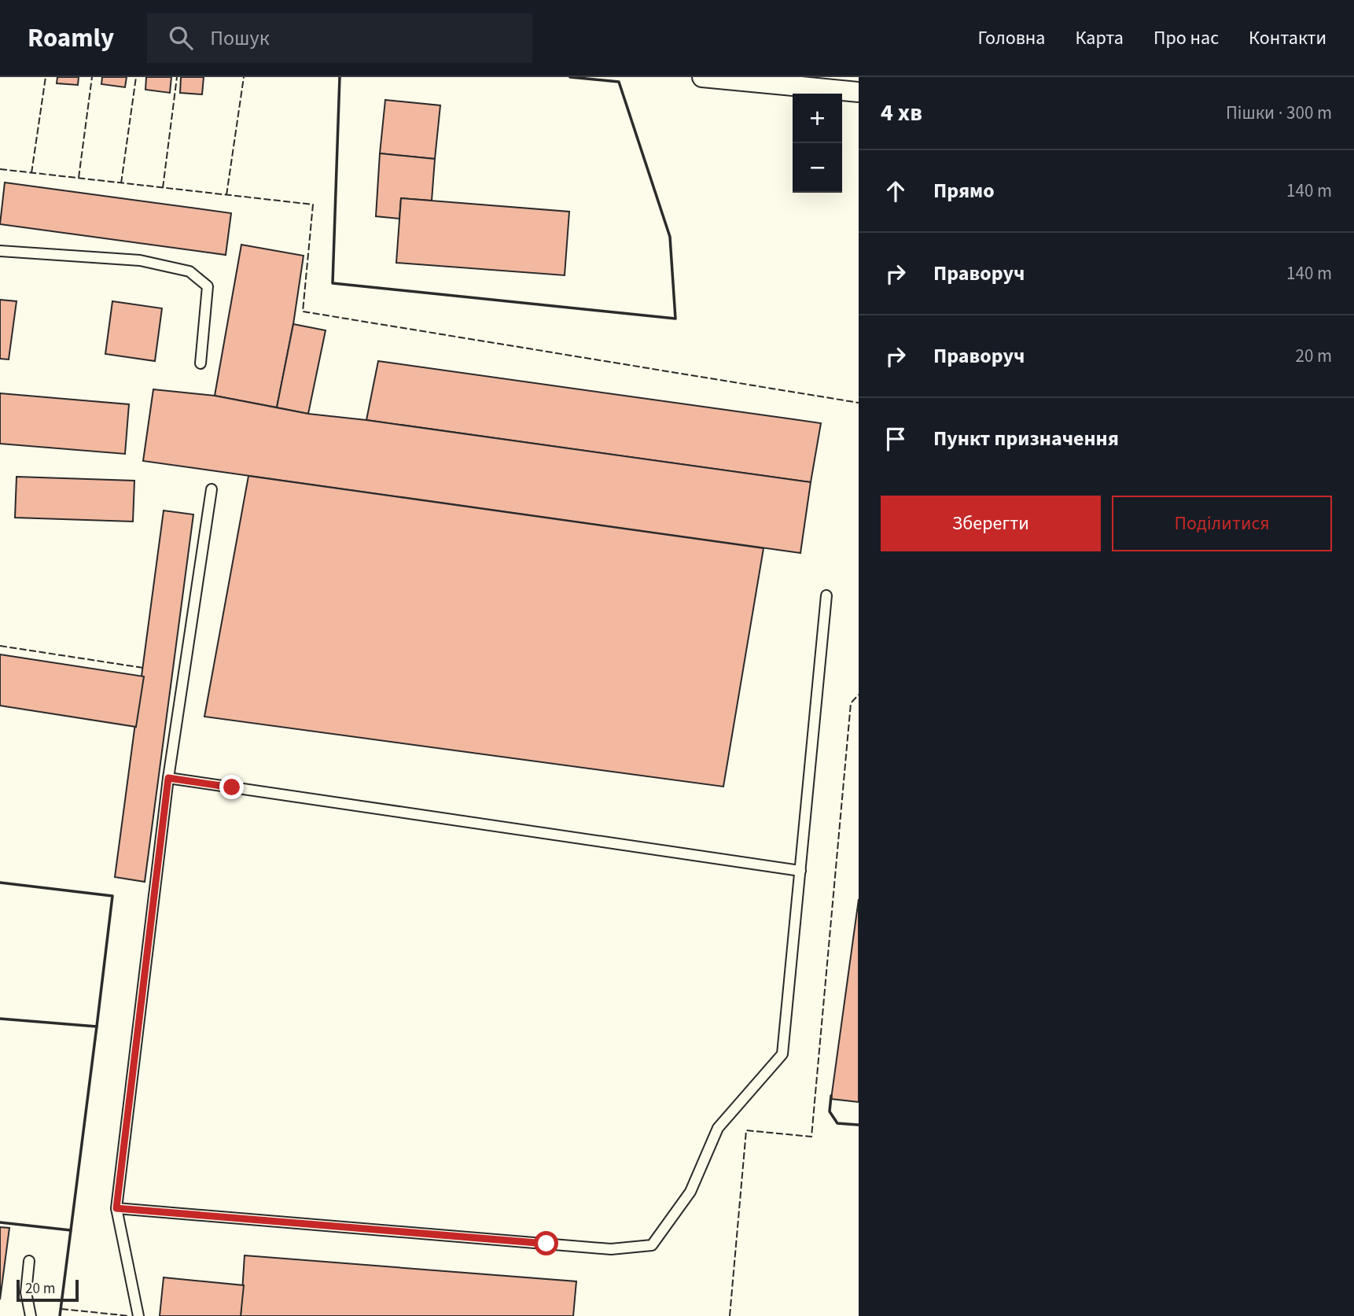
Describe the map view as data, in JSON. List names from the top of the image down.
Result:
{
  "scale_bar": "20 m",
  "page": {
    "header": "Roamly",
    "search": "Пошук",
    "nav": [
      "Головна",
      "Карта",
      "Про нас",
      "Контакти"
    ],
    "heading": ["4 хв", "Пішки · 300 m"],
    "map_buttons": ["+", "−"],
    "list": [
      ["Прямо", "140 m"],
      ["Праворуч", "140 m"],
      ["Праворуч", "20 m"],
      "Пункт призначення"
    ],
    "buttons": ["Зберегти", "Поділитися"],
    "scale": "20 m"
  }
}
